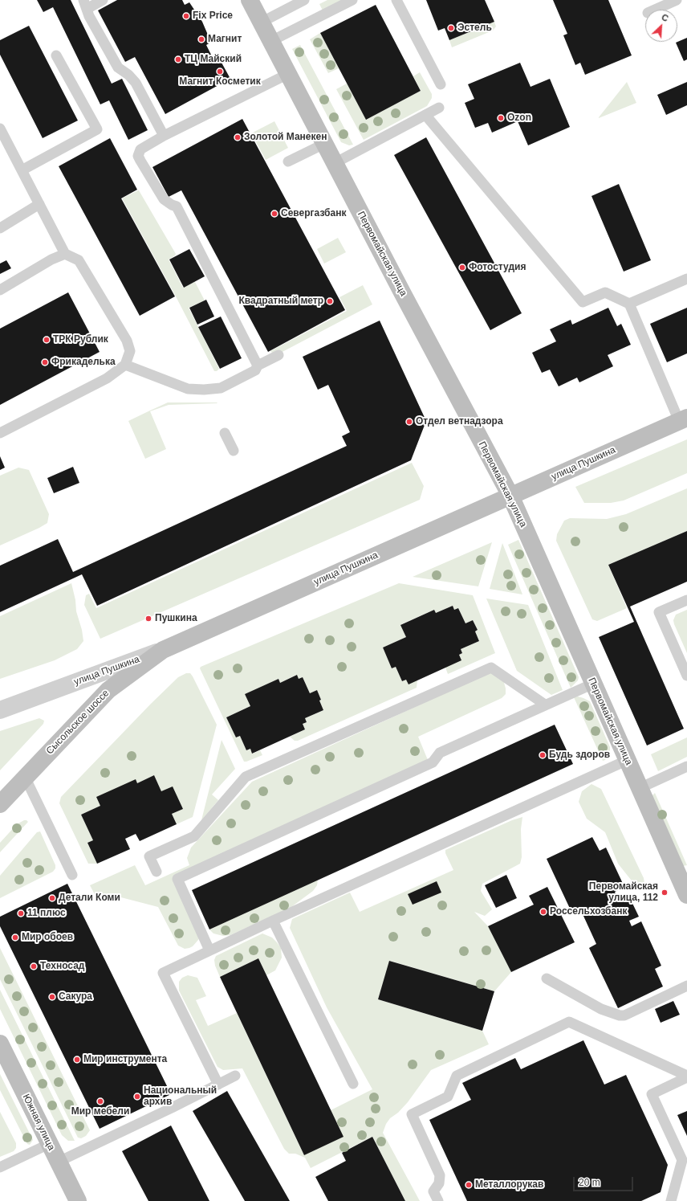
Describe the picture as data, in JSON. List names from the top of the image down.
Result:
{
  "streets": {
    "main road": [
      "Первомайская улица",
      "улица Пушкина",
      "Сысольское шоссе",
      "Южная улица"
    ]
  },
  "crossings": [
    ["Первомайская улица", "улица Пушкина"],
    ["улица Пушкина", "Сысольское шоссе"]
  ],
  "places": [
    "Fix Price",
    "Эстель",
    "Магнит",
    "ТЦ Майский",
    "Магнит Косметик",
    "Ozon",
    "Золотой Манекен",
    "Севергазбанк",
    "Фотостудия",
    "Квадратный метр",
    "ТРК Рублик",
    "Фрикаделька",
    "Отдел ветнадзора",
    "Пушкина",
    "Будь здоров",
    "Первомайская улица, 112",
    "Детали Коми",
    "Россельхозбанк",
    "11 плюс",
    "Мир обоев",
    "Техносад",
    "Сакура",
    "Мир инструмента",
    "Национальный архив",
    "Мир мебели",
    "Металлорукав"
  ],
  "scale_bar": "20 m",
  "north": "top right"
}
